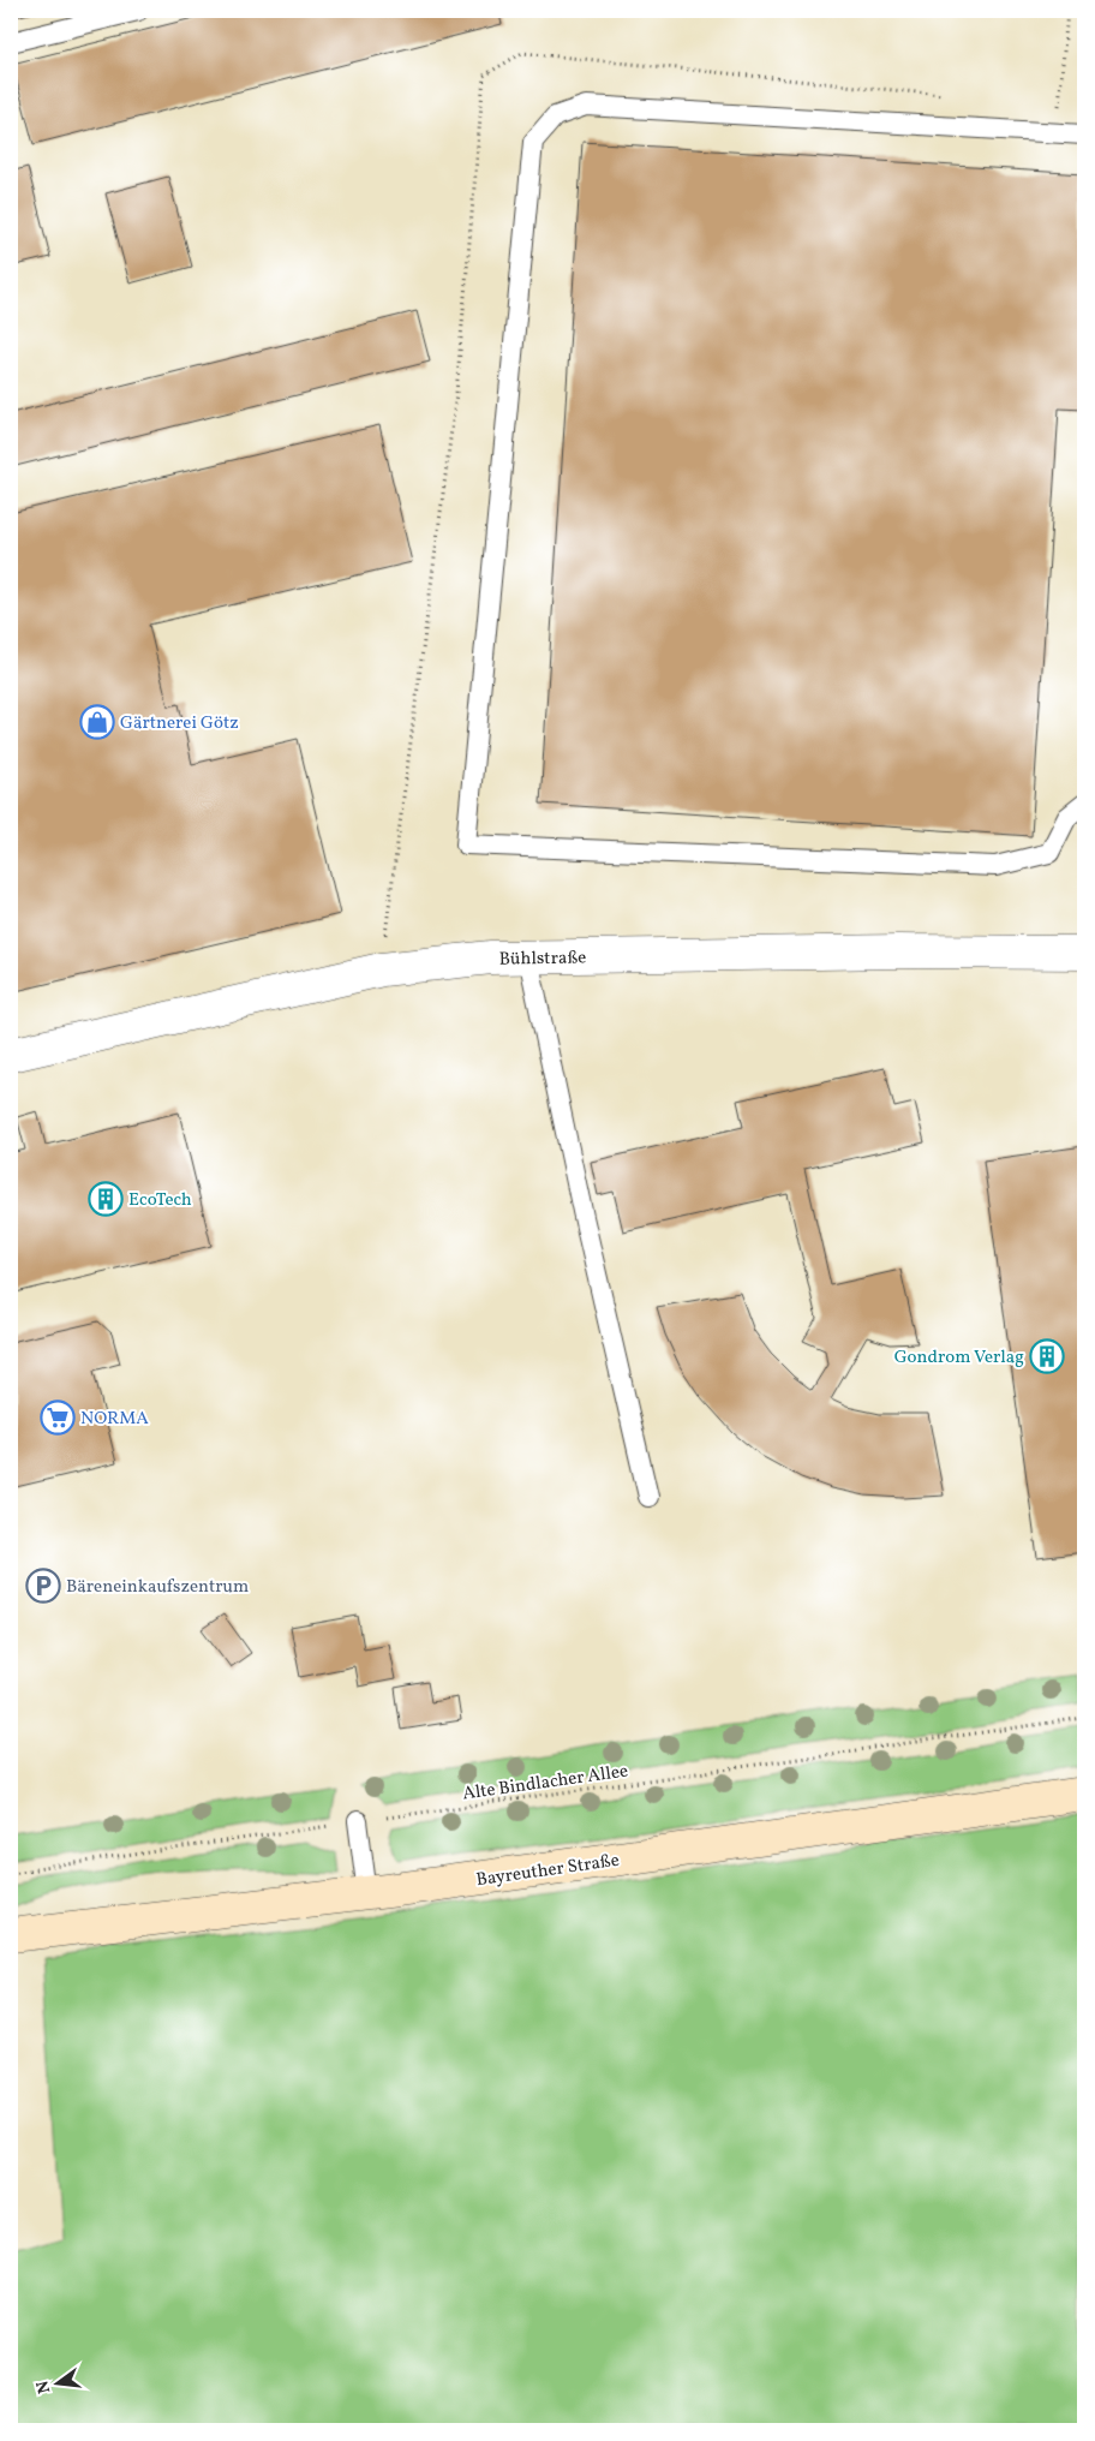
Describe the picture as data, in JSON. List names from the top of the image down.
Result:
{
  "streets": {
    "main road": ["Bayreuther Straße"],
    "street": ["Bühlstraße"],
    "path": ["Alte Bindlacher Allee"]
  },
  "places": {
    "shop": ["Gärtnerei Götz"],
    "building": ["EcoTech", "Gondrom Verlag"],
    "supermarket": ["NORMA"],
    "parking": ["Bäreneinkaufszentrum"]
  },
  "north": "left"
}
